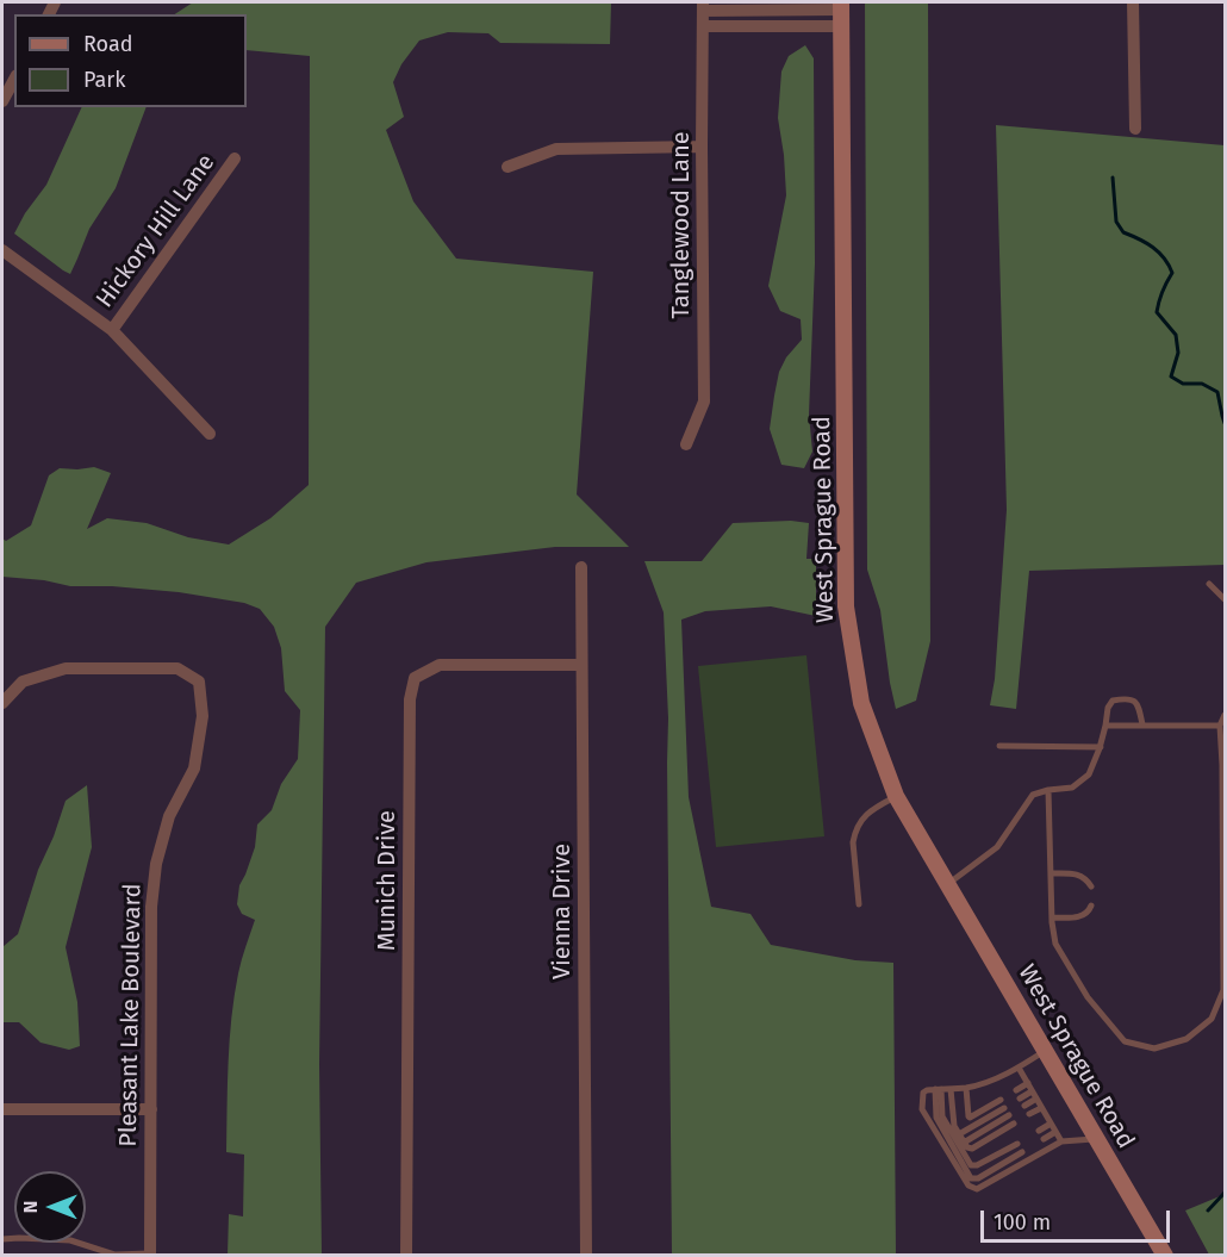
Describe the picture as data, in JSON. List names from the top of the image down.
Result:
{
  "streets": {
    "street": [
      "Tanglewood Lane",
      "Hickory Hill Lane",
      "West Sprague Road",
      "Munich Drive",
      "Vienna Drive",
      "Pleasant Lake Boulevard"
    ]
  },
  "crossings": [
    ["Munich Drive", "Vienna Drive"]
  ],
  "legend": ["Road", "Park"],
  "scale_bar": "100 m",
  "north": "left"
}
